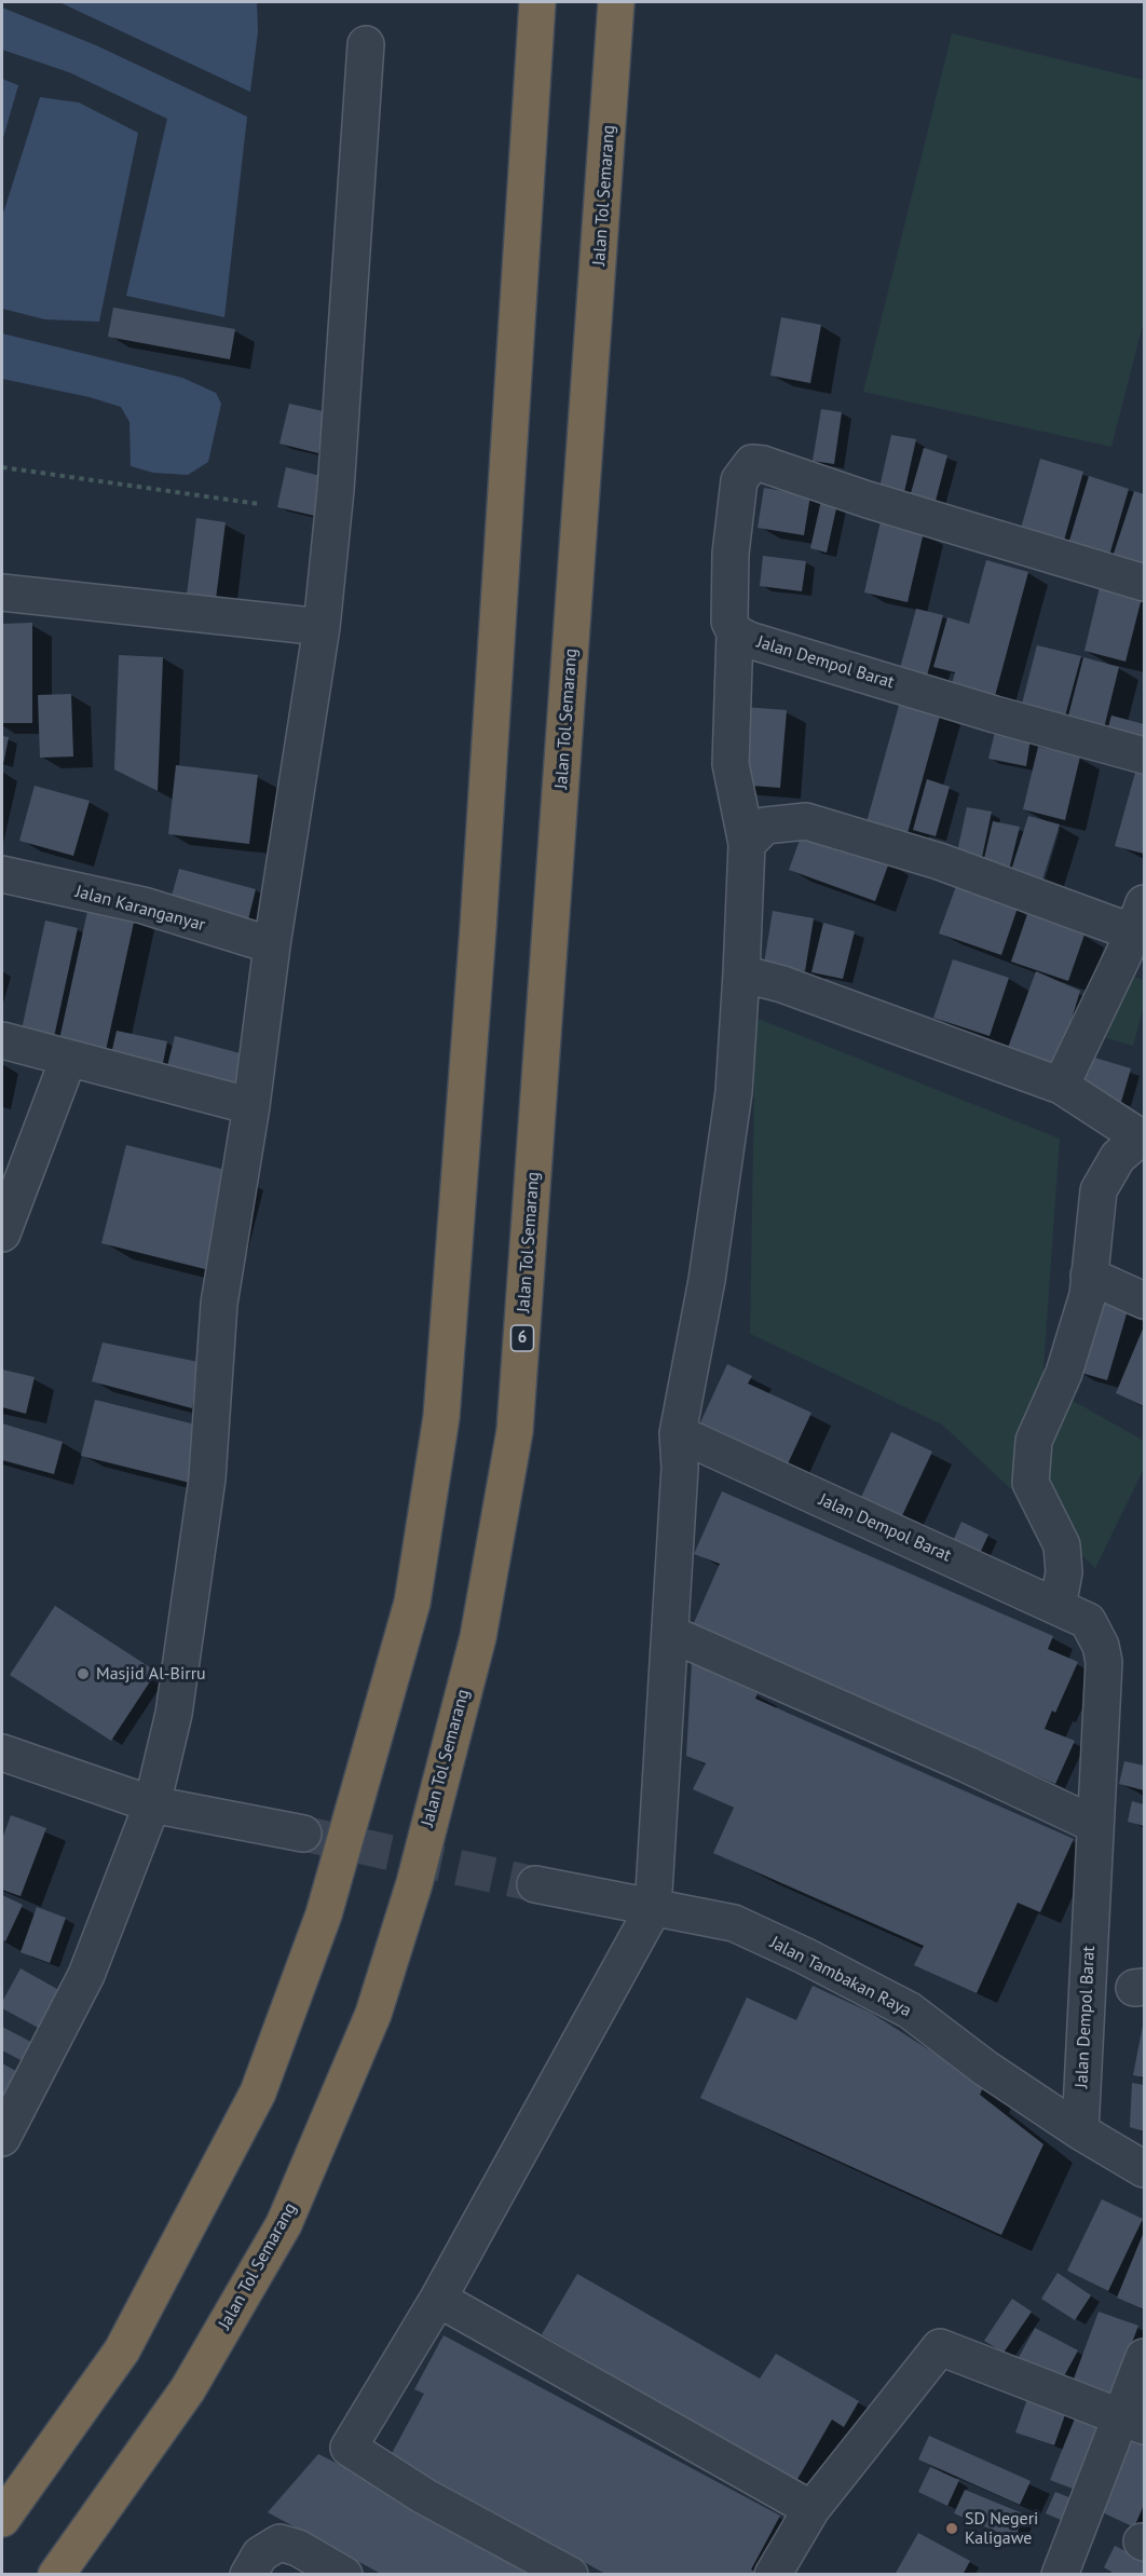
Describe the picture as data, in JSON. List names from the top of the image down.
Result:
{
  "streets": {
    "highway": ["Jalan Tol Semarang", "6"],
    "street": ["Jalan Dempol Barat", "Jalan Karanganyar", "Jalan Tambakan Raya"]
  },
  "crossings": [
    ["Jalan Dempol Barat", "Jalan Tambakan Raya"]
  ],
  "places": ["Masjid Al-Birru", "SD Negeri Kaligawe"]
}
